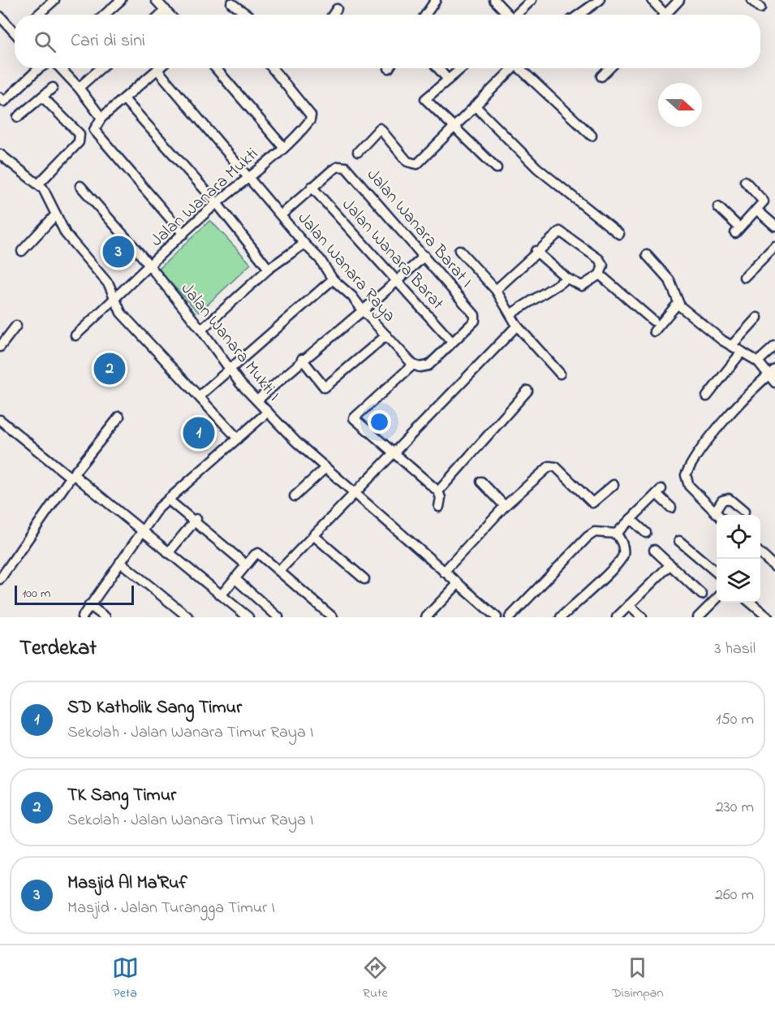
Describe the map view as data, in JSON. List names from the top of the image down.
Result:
{
  "streets": {
    "street": [
      "Jalan Wanara Mukti",
      "Jalan Wanara Barat I",
      "Jalan Wanara Barat",
      "Jalan Wanara Raya",
      "Jalan Wanara Mukti I"
    ]
  },
  "crossings": [
    ["Jalan Wanara Mukti", "Jalan Wanara Raya"],
    ["Jalan Wanara Mukti", "Jalan Wanara Mukti I"],
    ["Jalan Wanara Barat I", "Jalan Wanara Barat"]
  ],
  "scale_bar": "100 m",
  "north": "right",
  "page": {
    "search": "Cari di sini",
    "pins": ["3", "2", "1"],
    "scale": "100 m",
    "heading": ["Terdekat", "3 hasil"],
    "list": [
      {
        "mark": "1",
        "name": "SD Katholik Sang Timur",
        "note": "Sekolah · Jalan Wanara Timur Raya I",
        "value": "150 m"
      },
      {
        "mark": "2",
        "name": "TK Sang Timur",
        "note": "Sekolah · Jalan Wanara Timur Raya I",
        "value": "230 m"
      },
      {
        "mark": "3",
        "name": "Masjid Al Ma'Ruf",
        "note": "Masjid · Jalan Turangga Timur I",
        "value": "260 m"
      }
    ],
    "nav": ["Peta", "Rute", "Disimpan"]
  }
}
